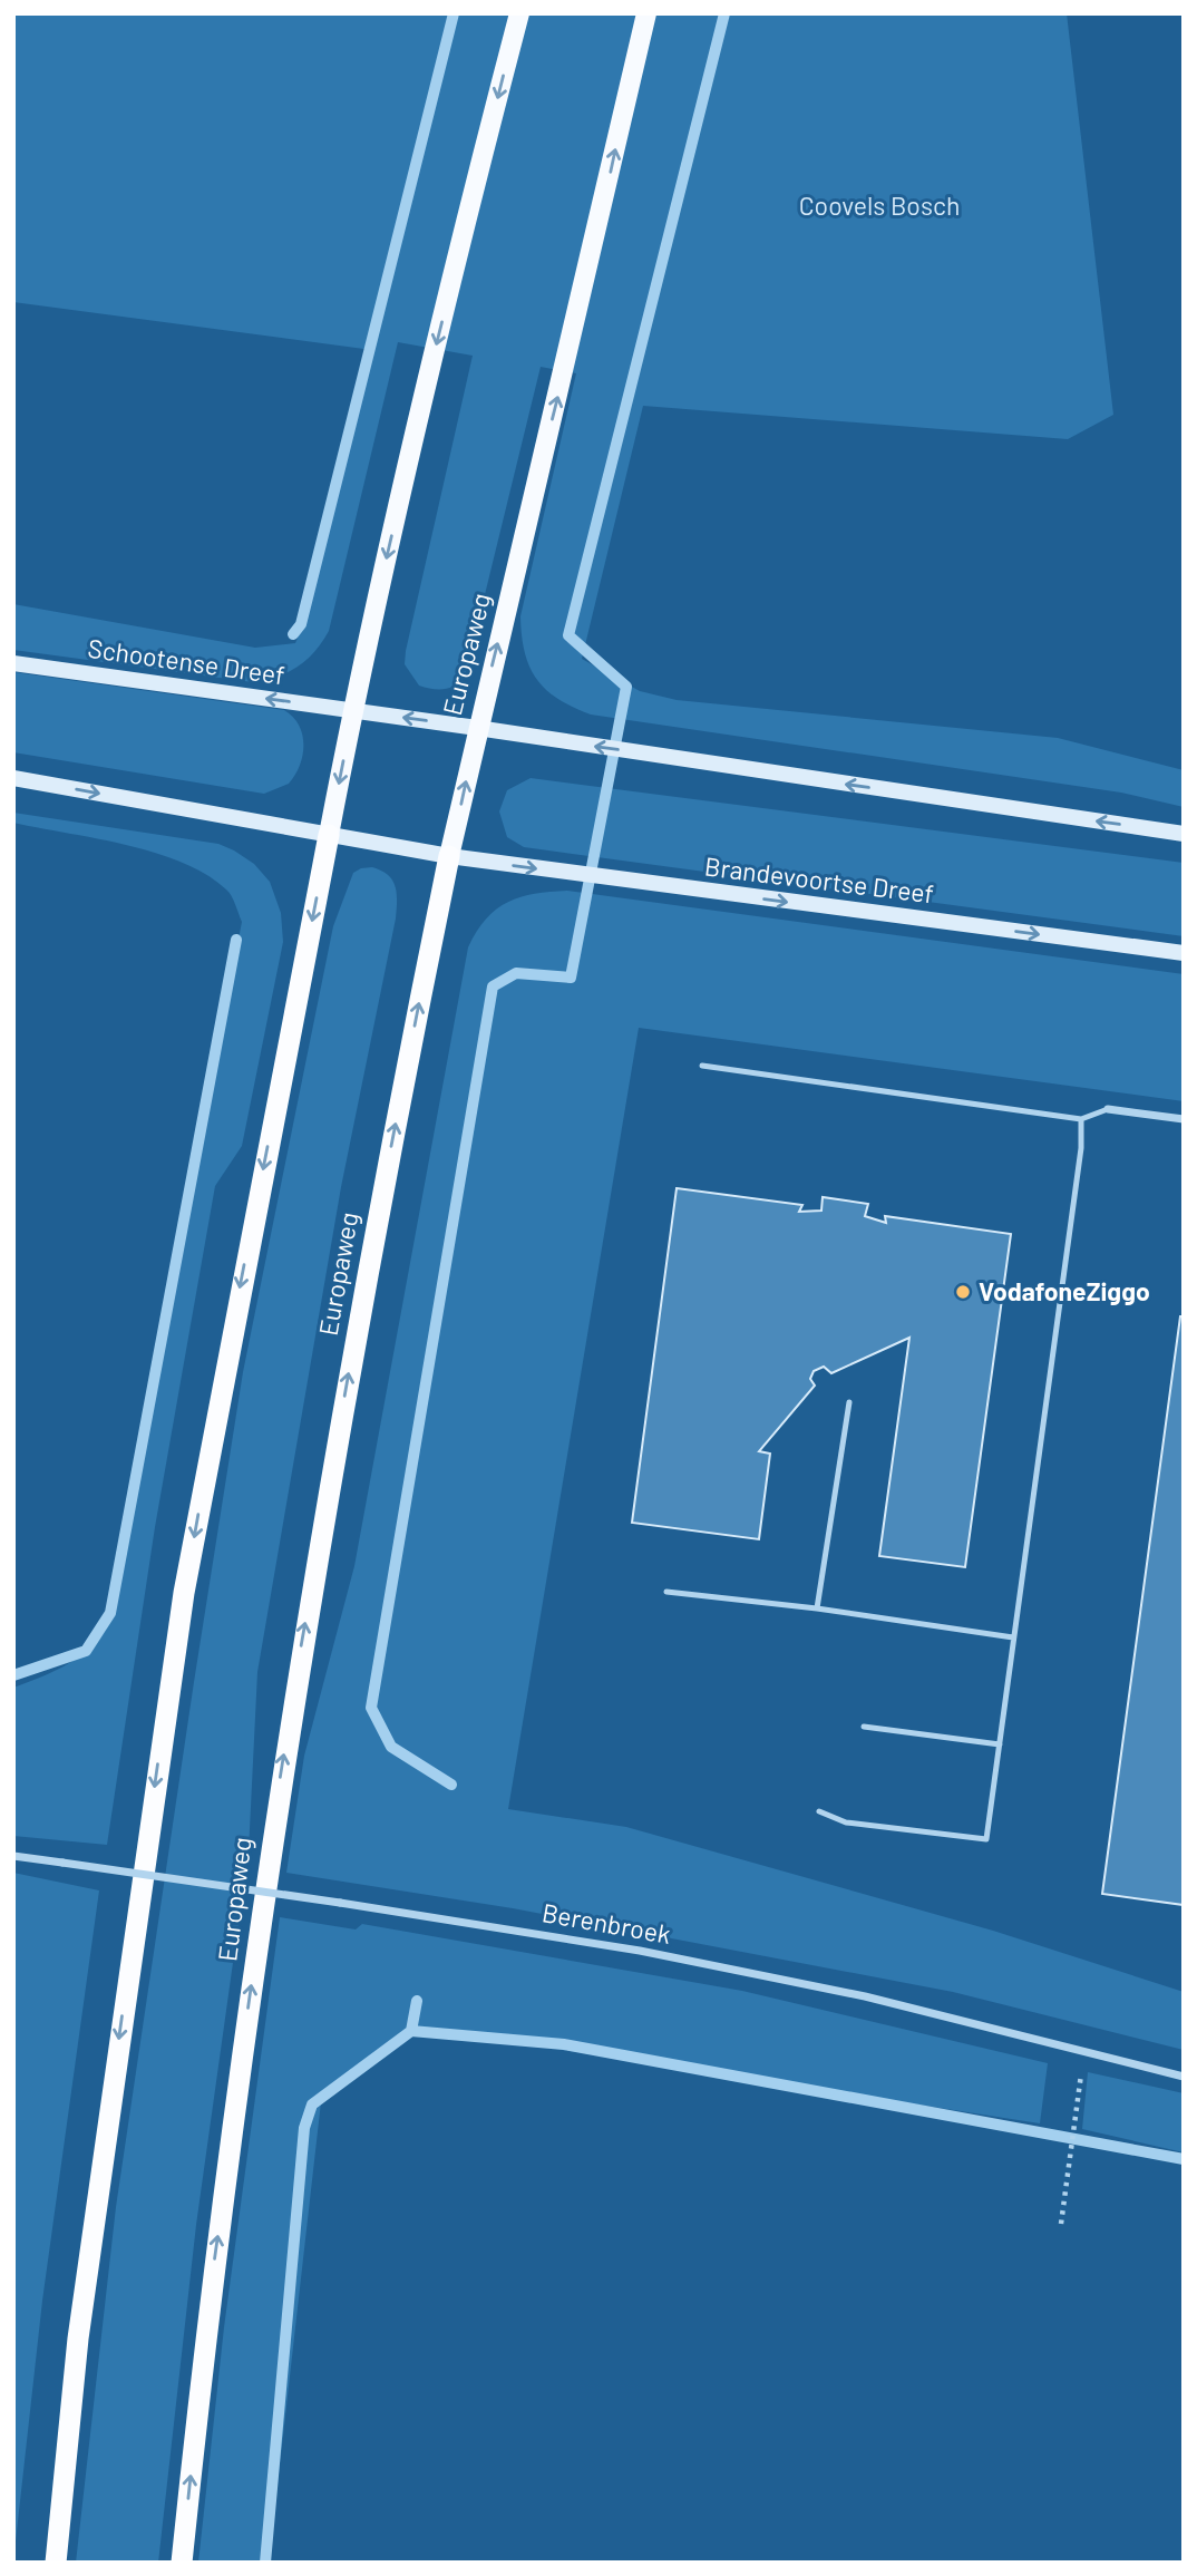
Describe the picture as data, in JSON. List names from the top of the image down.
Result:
{
  "streets": {
    "highway": ["Europaweg"],
    "main road": ["Schootense Dreef", "Brandevoortse Dreef"],
    "street": ["Berenbroek"]
  },
  "crossings": [
    ["Europaweg", "Schootense Dreef"],
    ["Europaweg", "Brandevoortse Dreef"]
  ],
  "parks": ["Coovels Bosch"],
  "places": ["VodafoneZiggo"]
}
